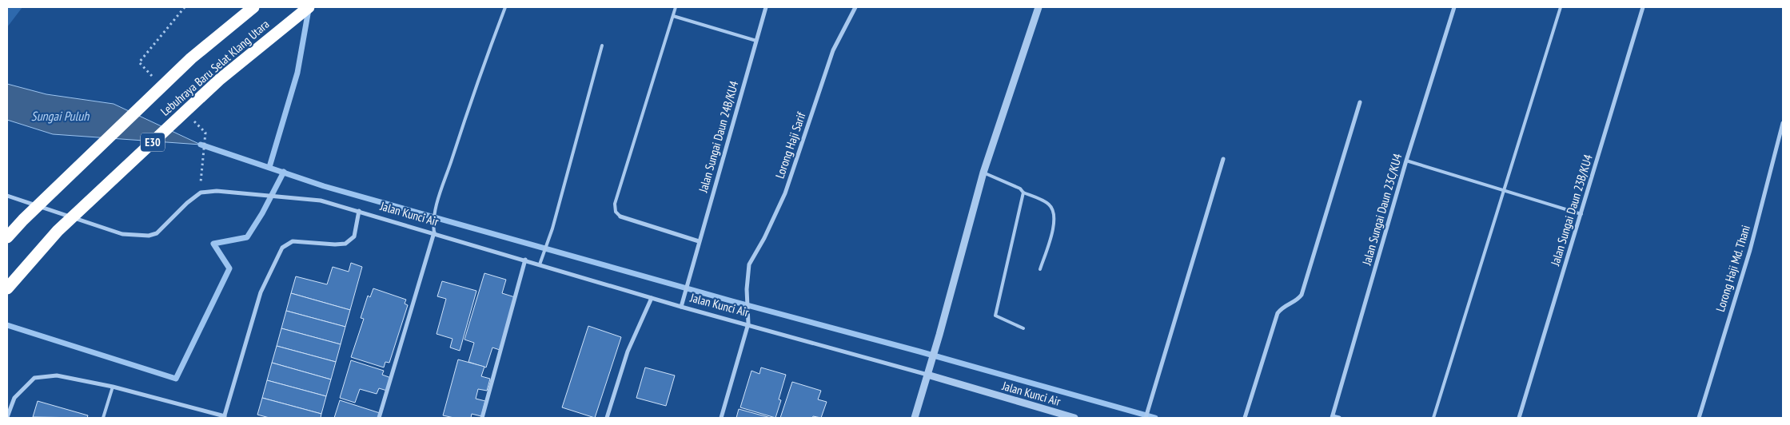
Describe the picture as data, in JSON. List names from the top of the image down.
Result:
{
  "streets": {
    "highway": ["Lebuhraya Baru Selat Klang Utara", "E30"],
    "street": [
      "Jalan Sungai Daun 24B/KU4",
      "Lorong Haji Sarif",
      "Jalan Sungai Daun 23C/KU4",
      "Jalan Sungai Daun 23B/KU4",
      "Jalan Kunci Air",
      "Lorong Haji Md. Thani"
    ]
  },
  "crossings": [
    ["Jalan Sungai Daun 24B/KU4", "Jalan Kunci Air"],
    ["Lorong Haji Sarif", "Jalan Kunci Air"]
  ],
  "water": ["Sungai Puluh"]
}
